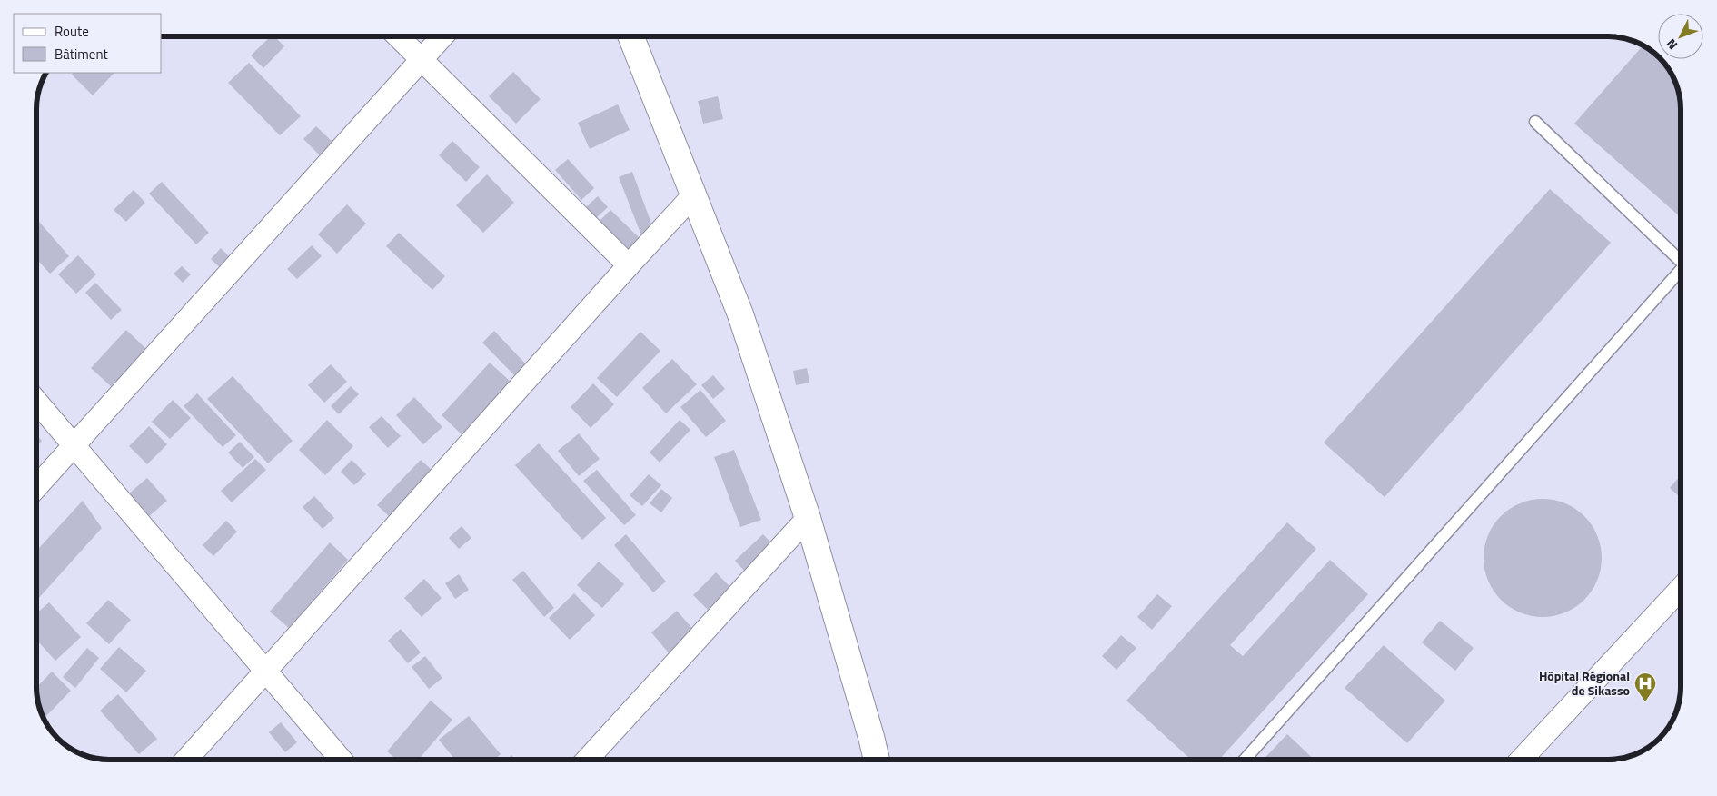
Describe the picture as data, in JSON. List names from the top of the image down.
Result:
{
  "places": {
    "hospital": ["Hôpital Régional de Sikasso"]
  },
  "legend": ["Route", "Bâtiment"],
  "north": "bottom left"
}
